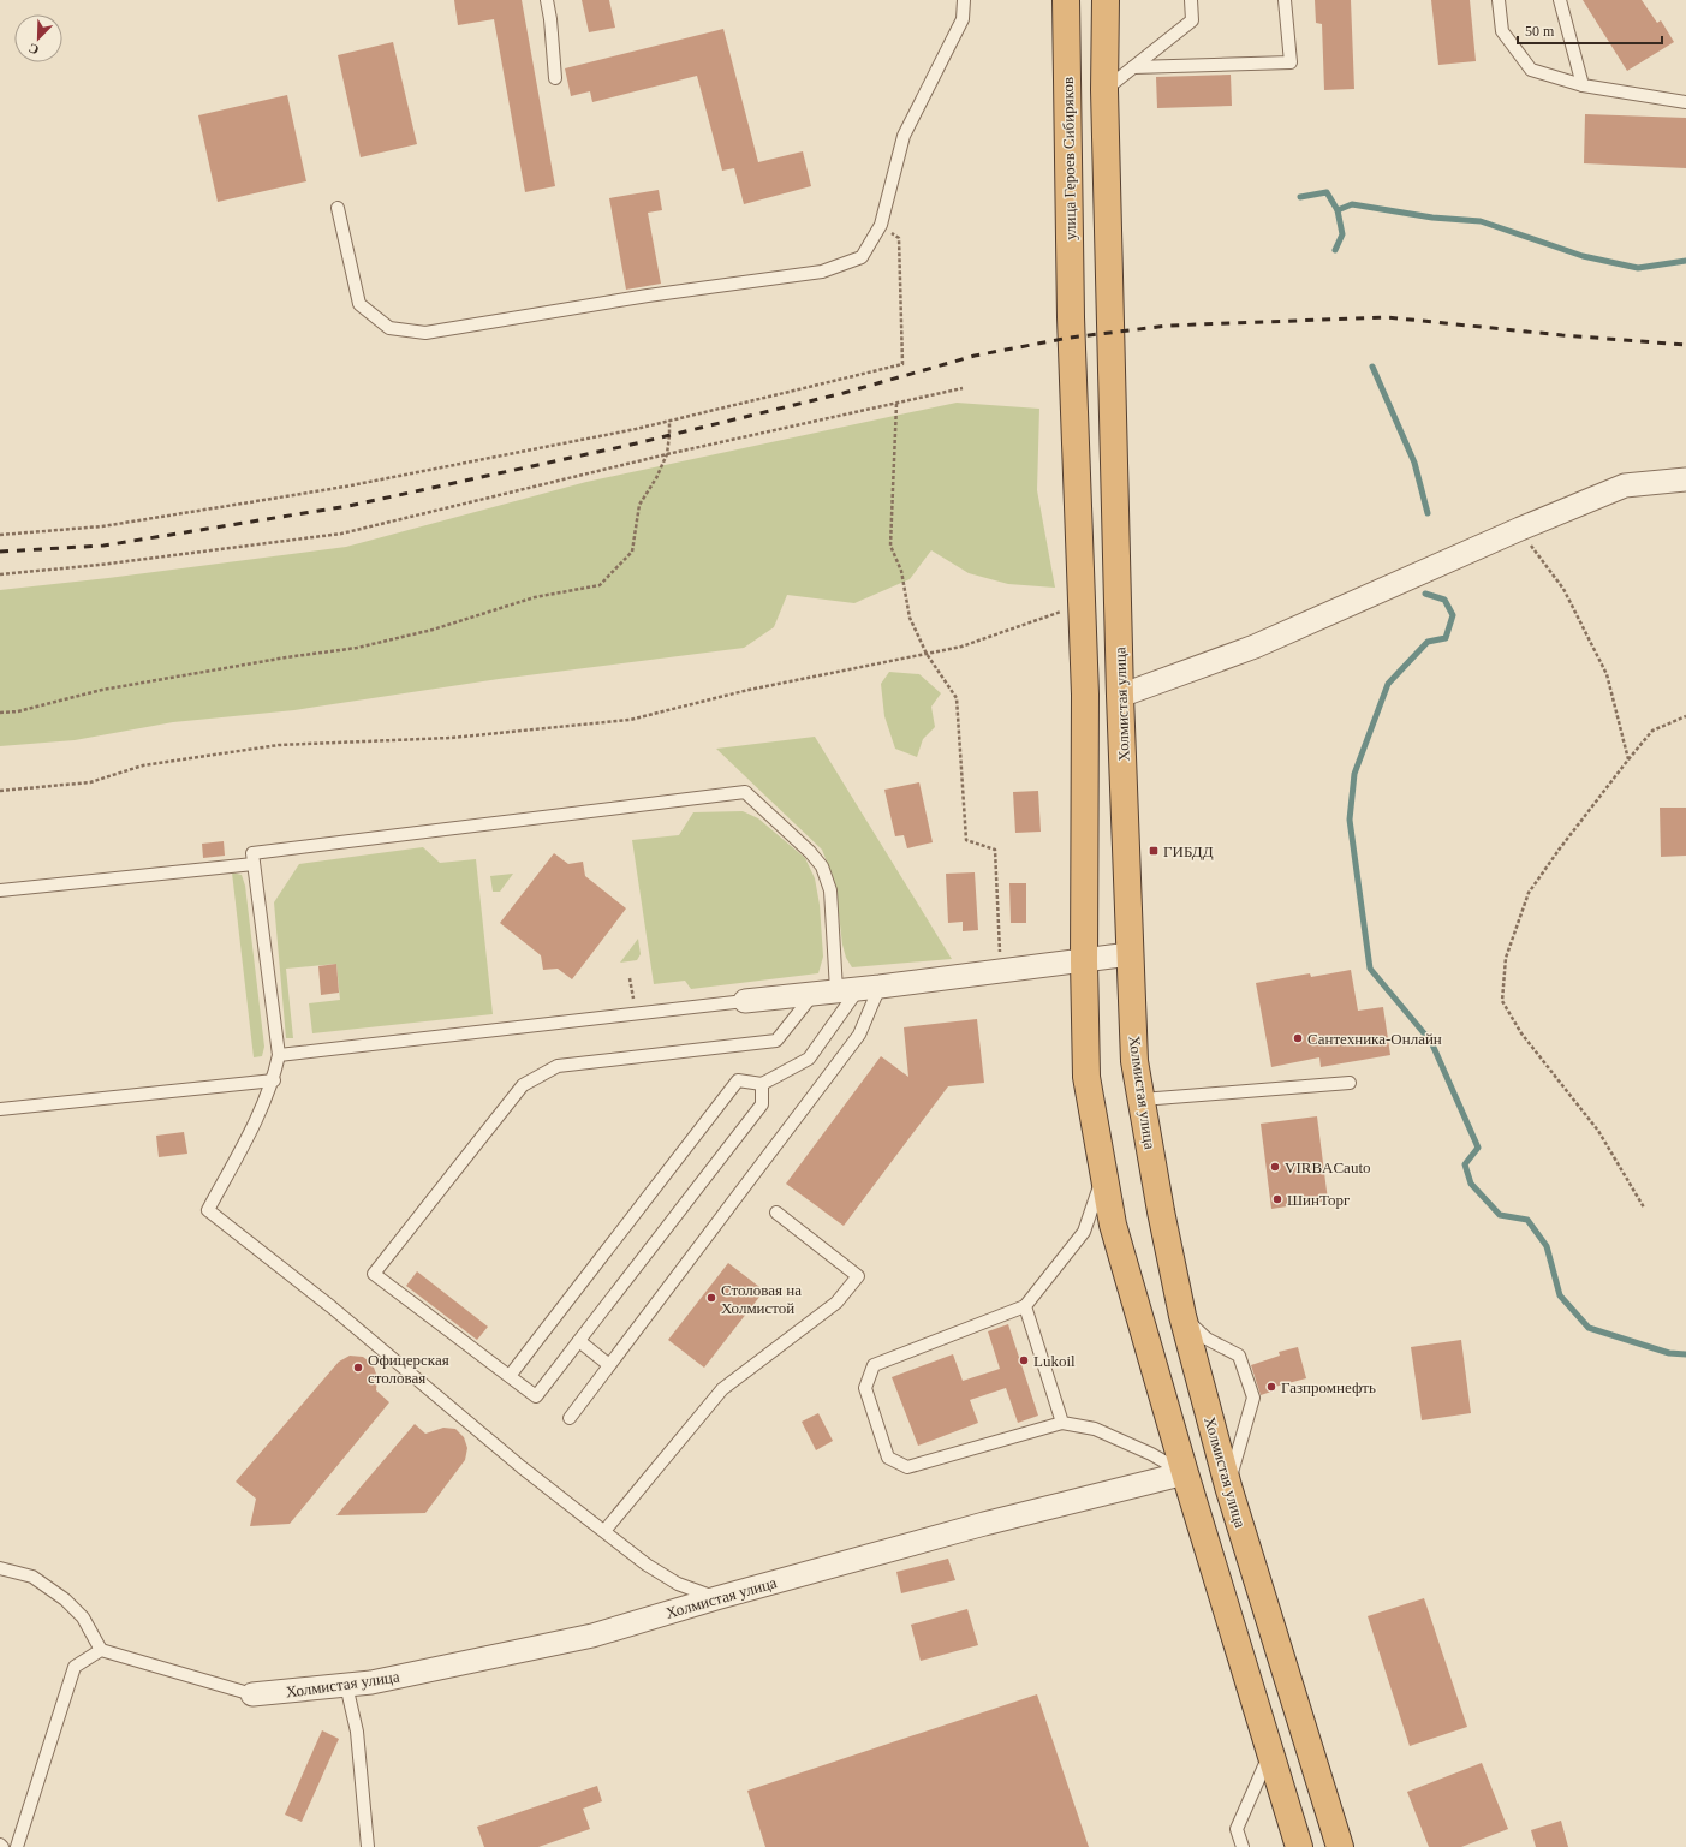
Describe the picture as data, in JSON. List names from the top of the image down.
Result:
{
  "streets": {
    "highway": ["улица Героев Сибиряков", "Холмистая улица"]
  },
  "places": {
    "transit": ["ГИБДД"],
    "other": [
      "Сантехника-Онлайн",
      "VIRBACauto",
      "ШинТорг",
      "Столовая на Холмистой",
      "Lukoil",
      "Офицерская столовая",
      "Газпромнефть"
    ]
  },
  "scale_bar": "50 m",
  "north": "bottom left"
}
